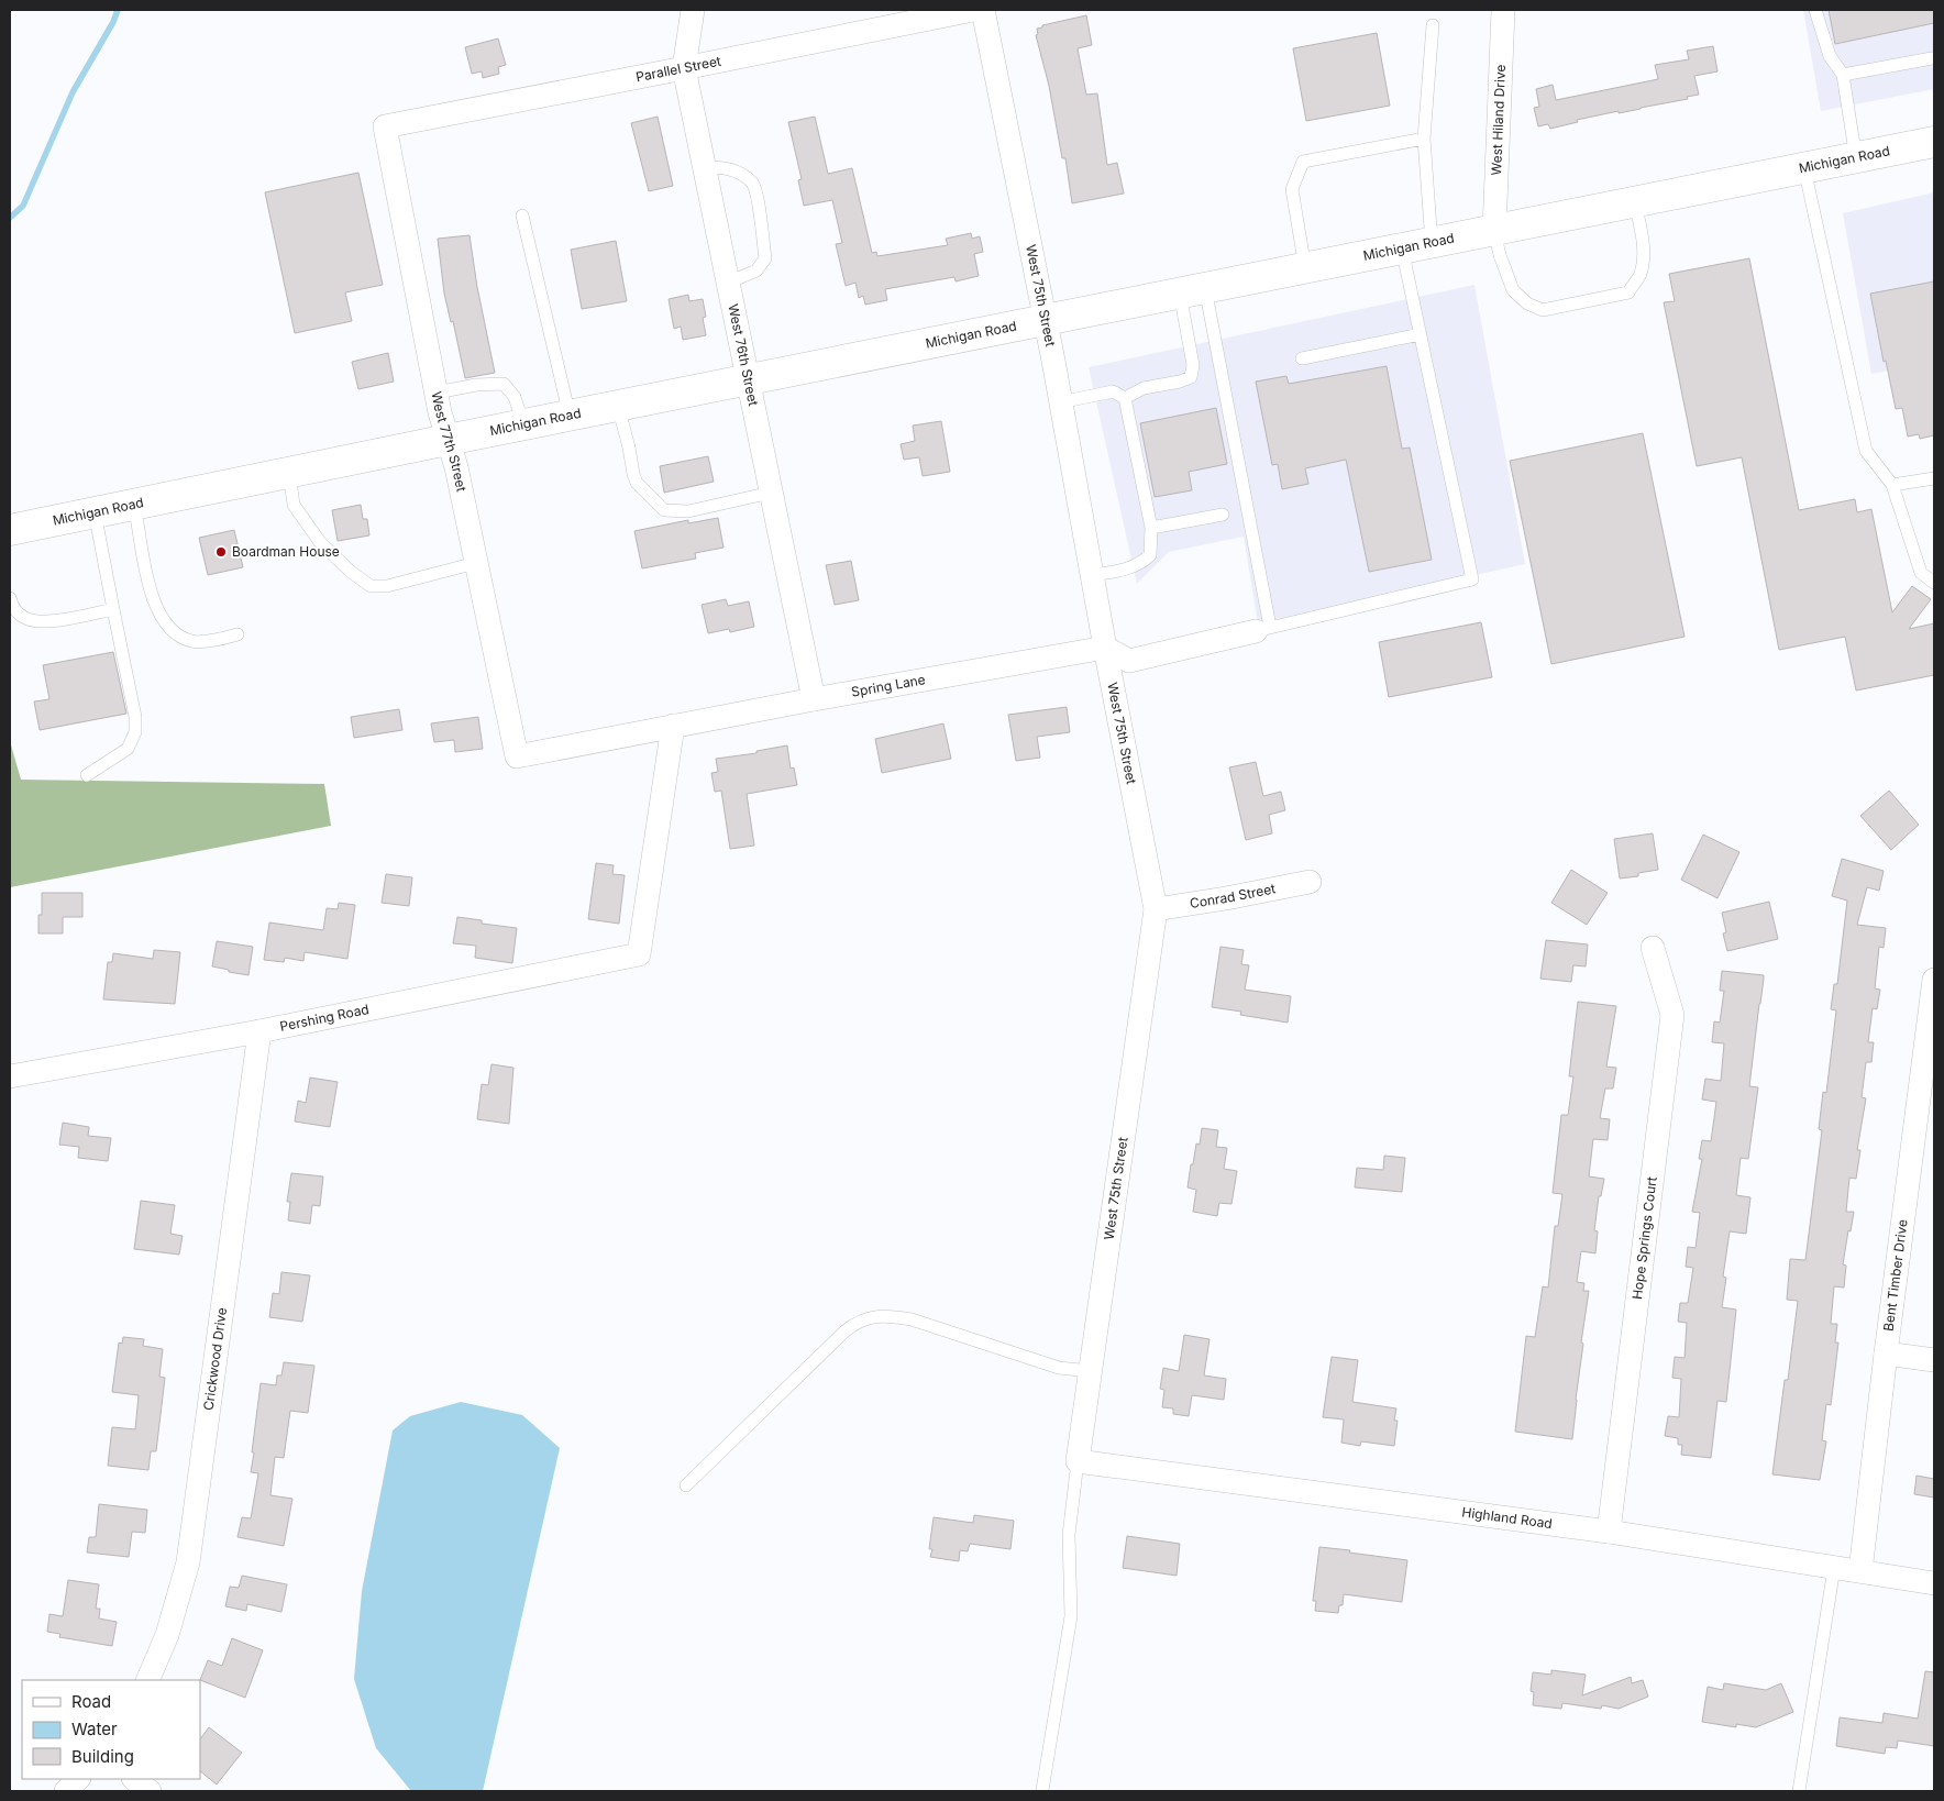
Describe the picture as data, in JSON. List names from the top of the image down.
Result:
{
  "streets": {
    "main road": ["Michigan Road"],
    "street": [
      "Parallel Street",
      "West Hiland Drive",
      "West 75th Street",
      "West 76th Street",
      "West 77th Street",
      "Spring Lane",
      "Conrad Street",
      "Pershing Road",
      "Hope Springs Court",
      "Bent Timber Drive",
      "Crickwood Drive",
      "Highland Road"
    ]
  },
  "crossings": [
    ["Parallel Street", "West 76th Street"],
    ["Parallel Street", "West 77th Street"],
    ["West Hiland Drive", "Michigan Road"],
    ["Michigan Road", "West 75th Street"],
    ["Michigan Road", "West 76th Street"],
    ["Michigan Road", "West 77th Street"],
    ["West 75th Street", "Spring Lane"],
    ["West 75th Street", "Conrad Street"],
    ["West 75th Street", "Highland Road"],
    ["West 76th Street", "Spring Lane"],
    ["West 77th Street", "Spring Lane"],
    ["Spring Lane", "Pershing Road"],
    ["Pershing Road", "Crickwood Drive"],
    ["Hope Springs Court", "Highland Road"],
    ["Bent Timber Drive", "Highland Road"]
  ],
  "places": ["Boardman House"],
  "legend": ["Road", "Water", "Building"]
}
